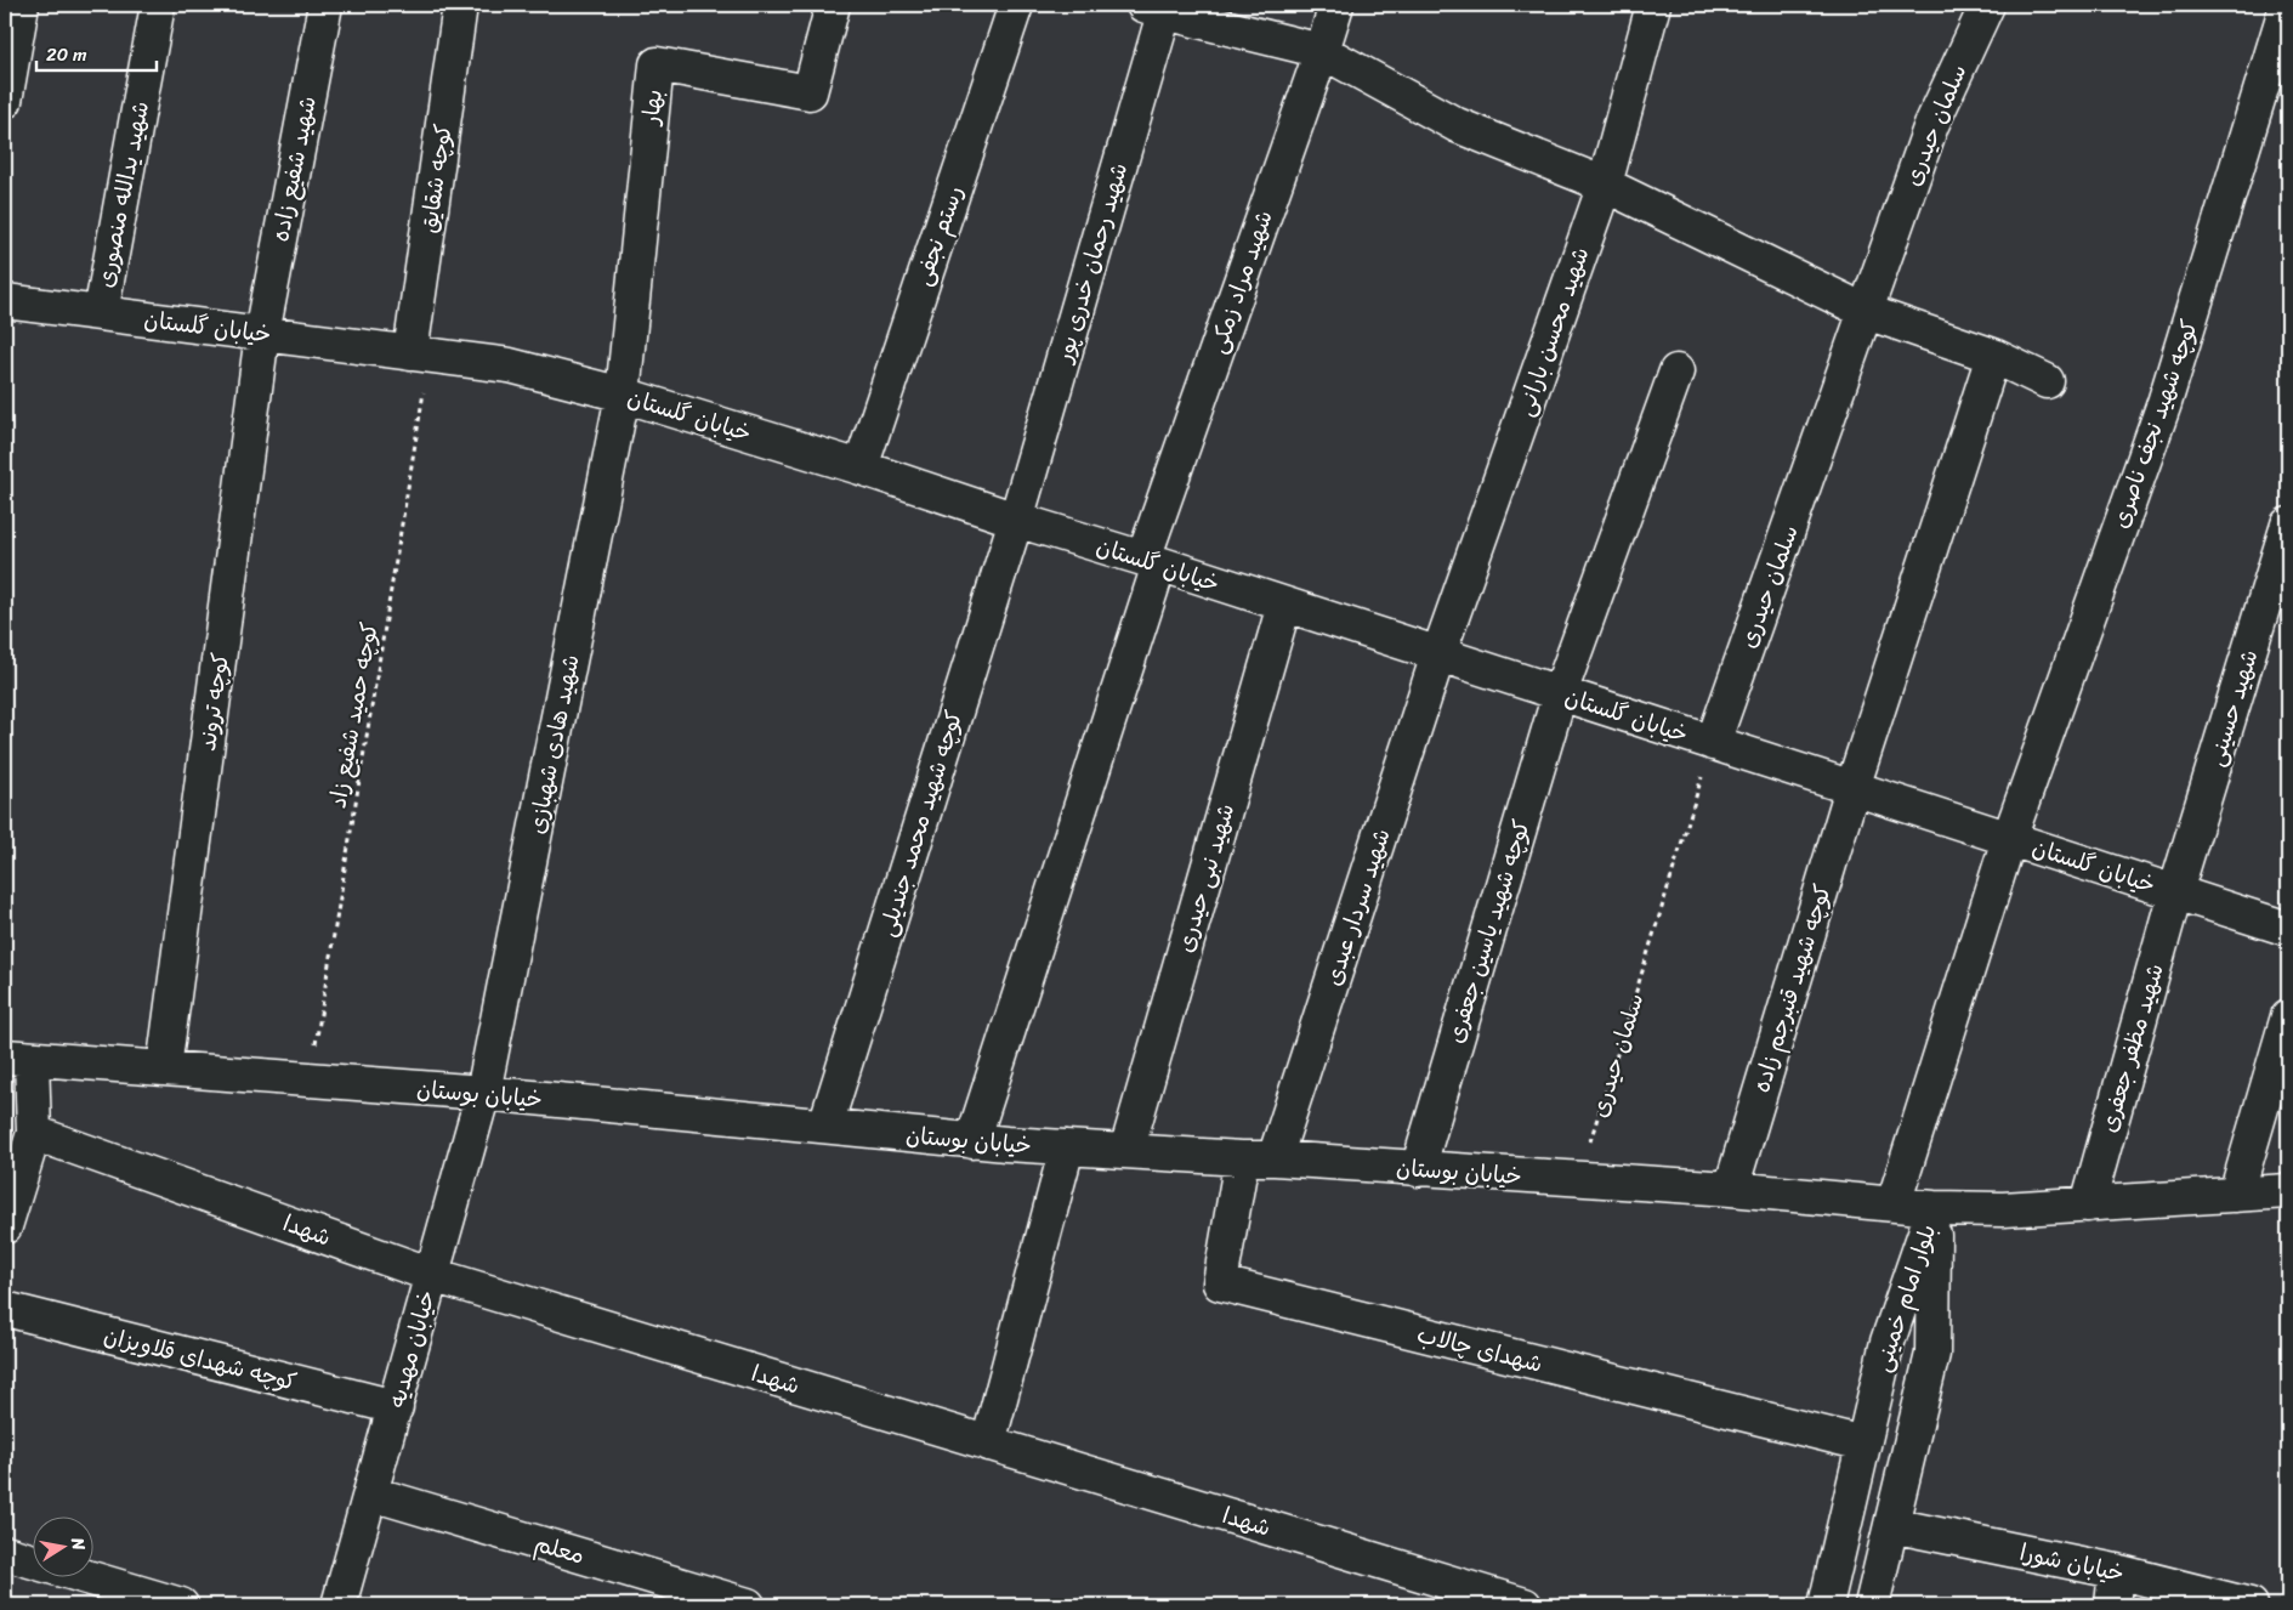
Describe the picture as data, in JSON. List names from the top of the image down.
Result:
{
  "streets": {
    "street": [
      "بهار",
      "سلمان حیدری",
      "شهید شفیع زاده",
      "کوچه شقایق",
      "شهید یدالله منصوری",
      "رستم نجفی",
      "شهید رحمان خدری پور",
      "شهید مراد زمکی",
      "خیابان گلستان",
      "شهید محسن بارانی",
      "کوچه شهید نجف ناصری",
      "کوچه تروند",
      "شهید حسینی",
      "شهید هادی شهبازی",
      "کوچه شهید محمد جندیلی",
      "شهید نبی حیدری",
      "شهید سردار عبدی",
      "کوچه شهید یاسین جعفری",
      "کوچه شهید قنبرجم زاده",
      "شهید مظفر جعفری",
      "خیابان بوستان",
      "شهدا",
      "بلوار امام خمینی",
      "خیابان مهدیه",
      "شهدای چالاب",
      "کوچه شهدای قلاویزان",
      "معلم",
      "خیابان شورا"
    ],
    "path": ["کوچه حمید شفیع زاد"]
  },
  "crossings": [
    ["بهار", "خیابان گلستان"],
    ["بهار", "شهید هادی شهبازی"],
    ["سلمان حیدری", "خیابان گلستان"],
    ["سلمان حیدری", "خیابان بوستان"],
    ["شهید شفیع زاده", "خیابان گلستان"],
    ["شهید شفیع زاده", "کوچه تروند"],
    ["کوچه شقایق", "خیابان گلستان"],
    ["کوچه شقایق", "کوچه حمید شفیع زاد"],
    ["شهید یدالله منصوری", "خیابان گلستان"],
    ["رستم نجفی", "خیابان گلستان"],
    ["شهید رحمان خدری پور", "خیابان گلستان"],
    ["شهید رحمان خدری پور", "کوچه شهید محمد جندیلی"],
    ["شهید مراد زمکی", "خیابان گلستان"],
    ["شهید مراد زمکی", "خیابان بوستان"],
    ["خیابان گلستان", "شهید محسن بارانی"],
    ["خیابان گلستان", "کوچه شهید نجف ناصری"],
    ["خیابان گلستان", "کوچه تروند"],
    ["خیابان گلستان", "شهید حسینی"],
    ["خیابان گلستان", "کوچه حمید شفیع زاد"],
    ["خیابان گلستان", "شهید هادی شهبازی"],
    ["خیابان گلستان", "کوچه شهید محمد جندیلی"],
    ["خیابان گلستان", "شهید نبی حیدری"],
    ["خیابان گلستان", "شهید سردار عبدی"],
    ["خیابان گلستان", "کوچه شهید یاسین جعفری"],
    ["خیابان گلستان", "کوچه شهید قنبرجم زاده"],
    ["خیابان گلستان", "شهید مظفر جعفری"],
    ["شهید محسن بارانی", "شهید سردار عبدی"],
    ["کوچه شهید نجف ناصری", "خیابان بوستان"],
    ["کوچه تروند", "خیابان بوستان"],
    ["شهید حسینی", "شهید مظفر جعفری"],
    ["کوچه حمید شفیع زاد", "خیابان بوستان"],
    ["شهید هادی شهبازی", "خیابان بوستان"],
    ["شهید هادی شهبازی", "خیابان مهدیه"],
    ["کوچه شهید محمد جندیلی", "خیابان بوستان"],
    ["شهید نبی حیدری", "خیابان بوستان"],
    ["شهید سردار عبدی", "خیابان بوستان"],
    ["کوچه شهید یاسین جعفری", "خیابان بوستان"],
    ["کوچه شهید قنبرجم زاده", "خیابان بوستان"],
    ["شهید مظفر جعفری", "خیابان بوستان"],
    ["خیابان بوستان", "بلوار امام خمینی"],
    ["خیابان بوستان", "خیابان مهدیه"],
    ["خیابان بوستان", "شهدای چالاب"],
    ["شهدا", "خیابان مهدیه"],
    ["بلوار امام خمینی", "شهدای چالاب"],
    ["بلوار امام خمینی", "خیابان شورا"],
    ["خیابان مهدیه", "کوچه شهدای قلاویزان"],
    ["خیابان مهدیه", "معلم"]
  ],
  "scale_bar": "20 m",
  "north": "right"
}
